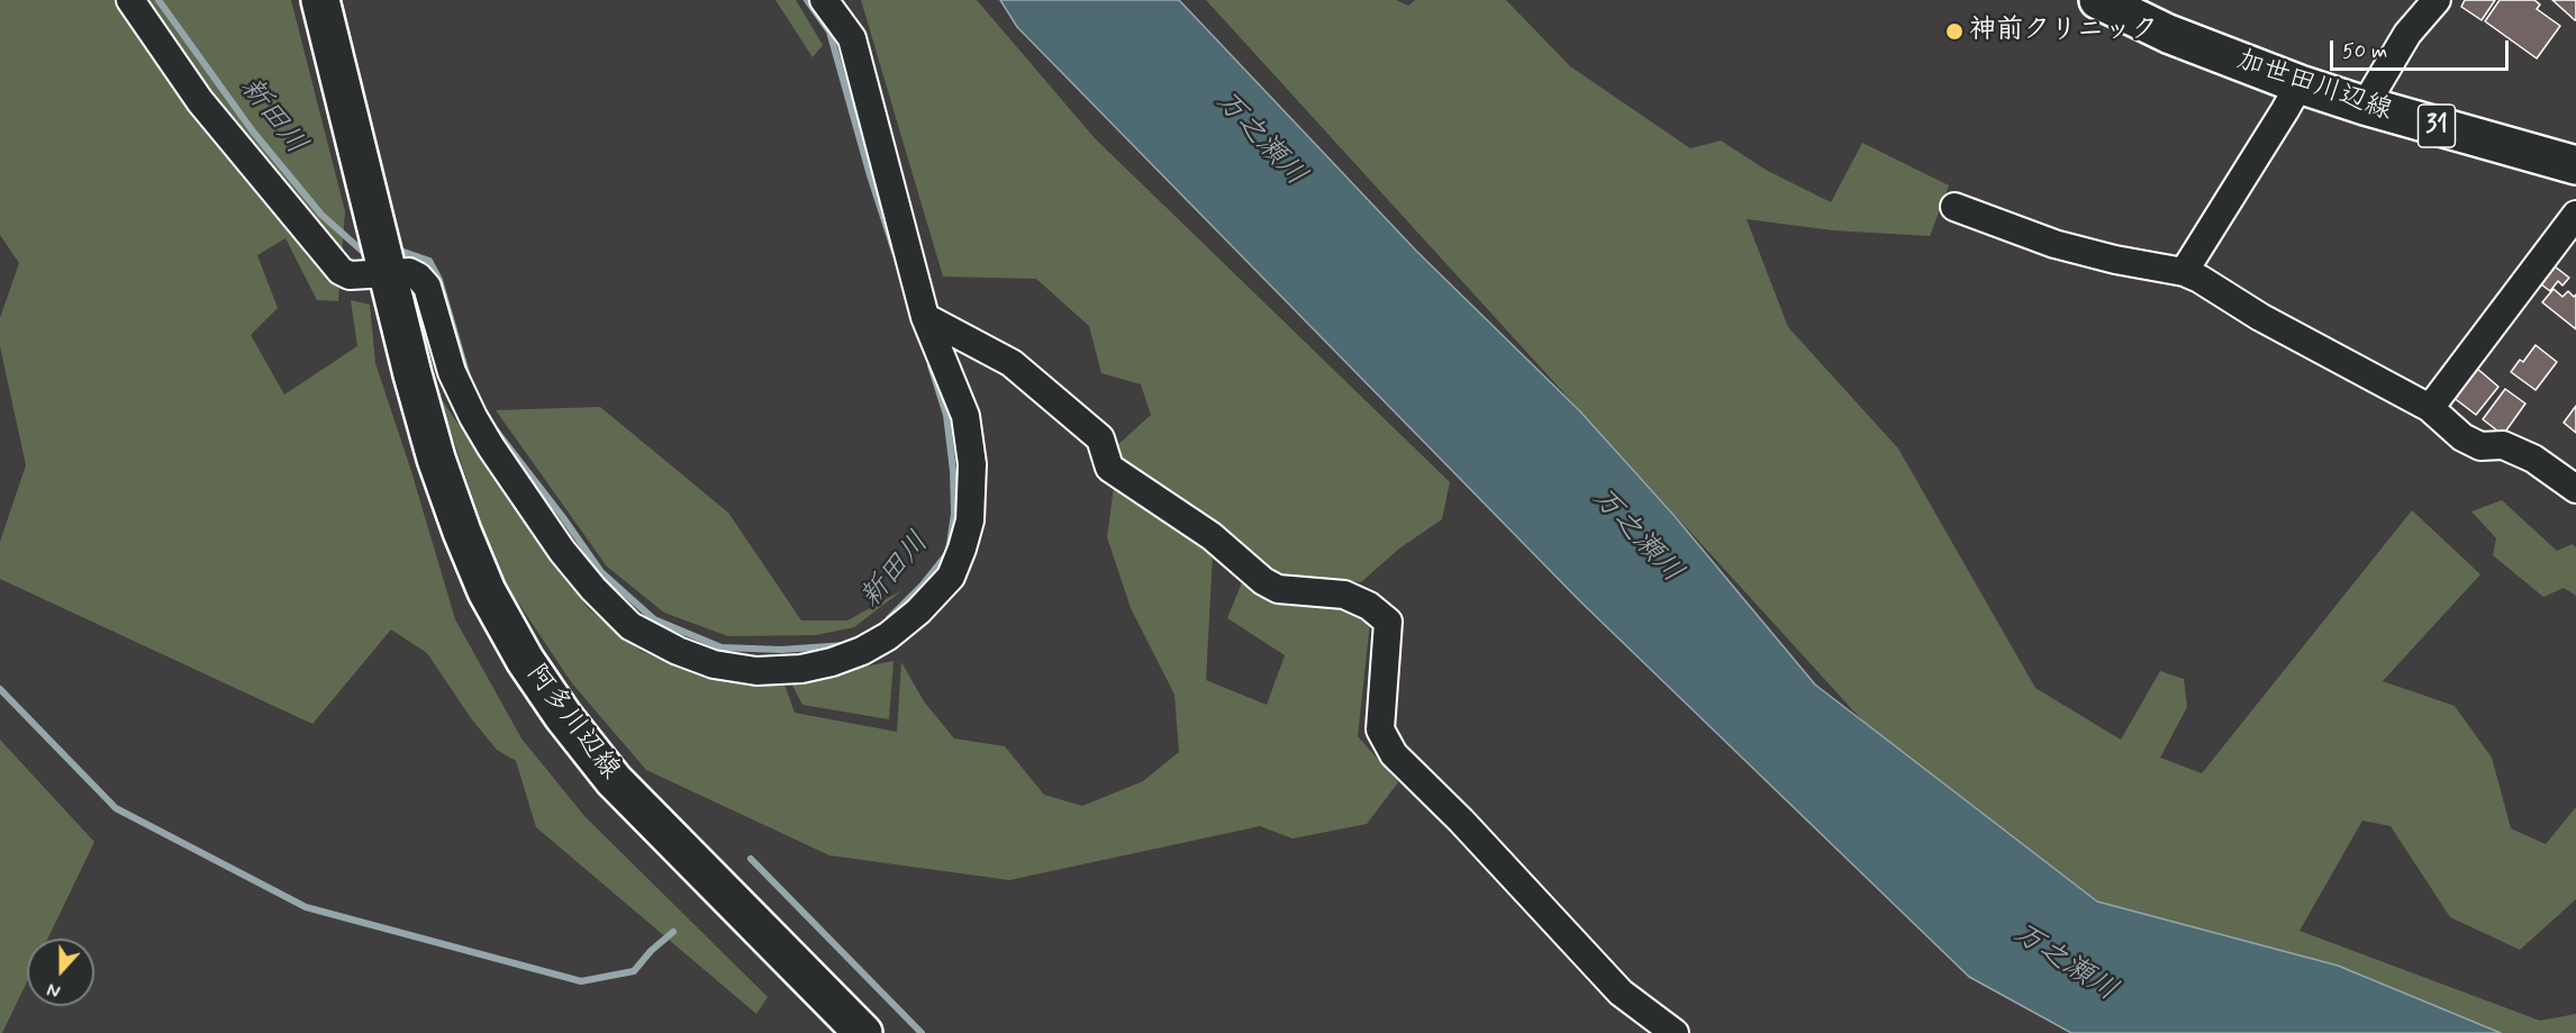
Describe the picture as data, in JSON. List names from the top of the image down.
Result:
{
  "streets": {
    "main road": ["加世田川辺線", "31", "阿多川辺線"]
  },
  "water": ["新田川", "万之瀬川"],
  "places": ["神前クリニック"],
  "scale_bar": "50 m",
  "north": "bottom"
}
